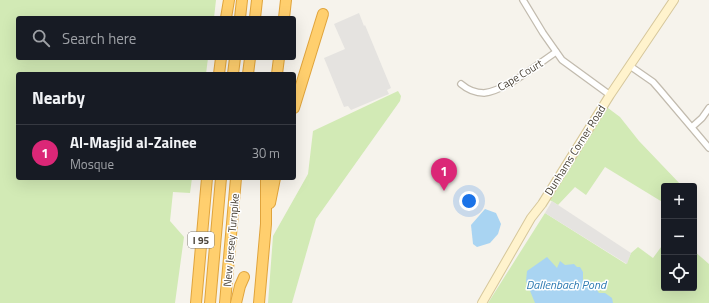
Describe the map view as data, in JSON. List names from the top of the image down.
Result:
{
  "streets": {
    "highway": ["I 95", "New Jersey Turnpike"],
    "street": ["Cape Court", "Dunhams Corner Road"]
  },
  "water": ["Dallenbach Pond"],
  "page": {
    "search": "Search here",
    "heading": "Nearby",
    "list": [
      {
        "mark": "1",
        "name": "Al-Masjid al-Zainee",
        "note": "Mosque",
        "value": "30 m"
      }
    ],
    "pins": "1",
    "map_buttons": ["+", "−"]
  }
}
